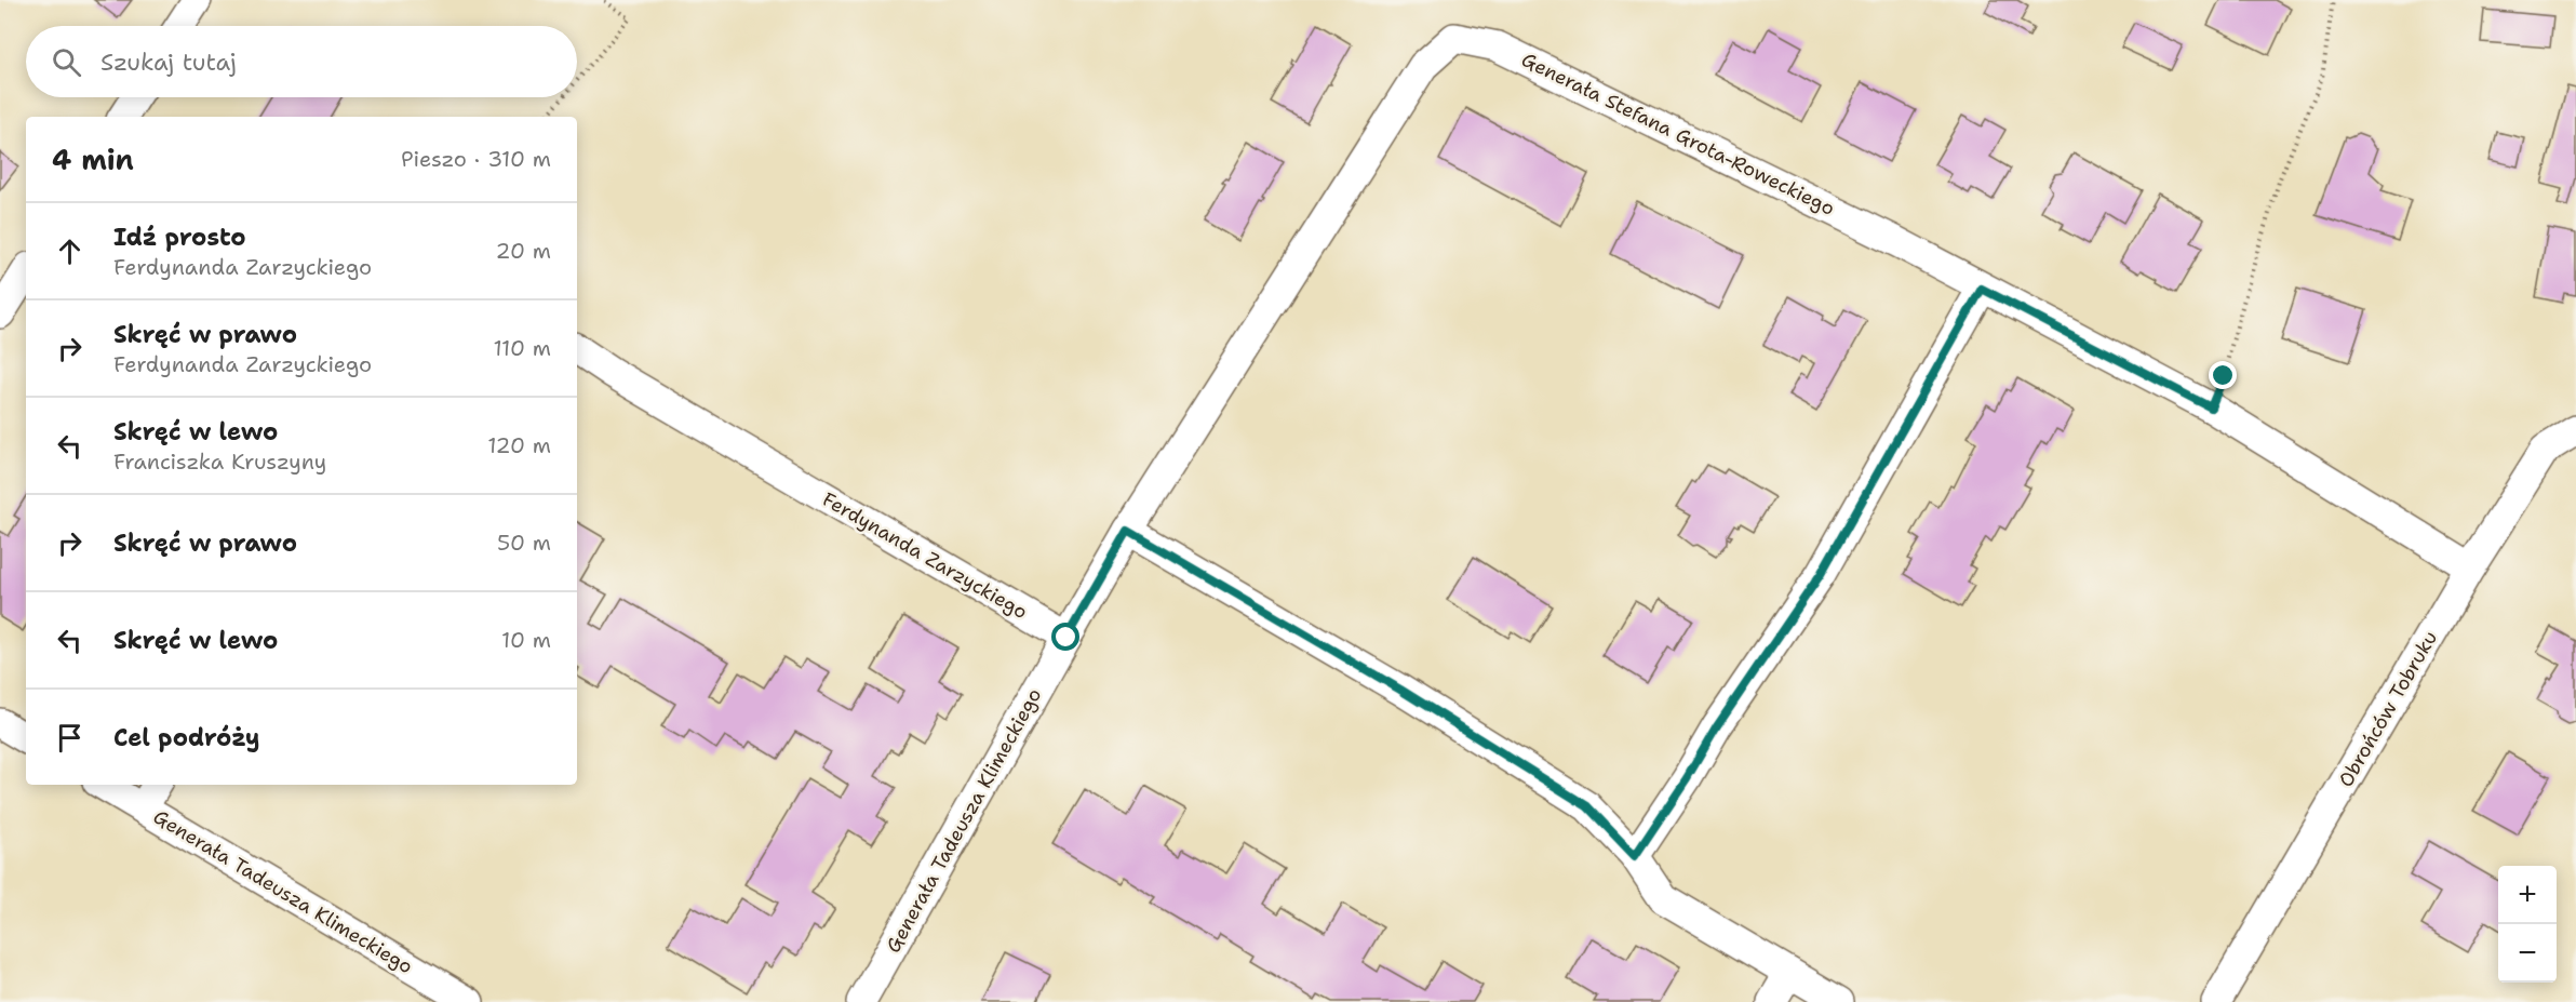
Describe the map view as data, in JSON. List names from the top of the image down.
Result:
{
  "streets": {
    "street": [
      "Generała Stefana Grota-Roweckiego",
      "Ferdynanda Zarzyckiego",
      "Obrońców Tobruku",
      "Generała Tadeusza Klimeckiego"
    ]
  },
  "crossings": [
    ["Generała Stefana Grota-Roweckiego", "Obrońców Tobruku"],
    ["Ferdynanda Zarzyckiego", "Generała Tadeusza Klimeckiego"]
  ],
  "page": {
    "search": "Szukaj tutaj",
    "heading": ["4 min", "Pieszo · 310 m"],
    "list": [
      ["Idź prosto", "Ferdynanda Zarzyckiego", "20 m"],
      ["Skręć w prawo", "Ferdynanda Zarzyckiego", "110 m"],
      ["Skręć w lewo", "Franciszka Kruszyny", "120 m"],
      ["Skręć w prawo", "50 m"],
      ["Skręć w lewo", "10 m"],
      "Cel podróży"
    ],
    "map_buttons": ["+", "−"]
  }
}
